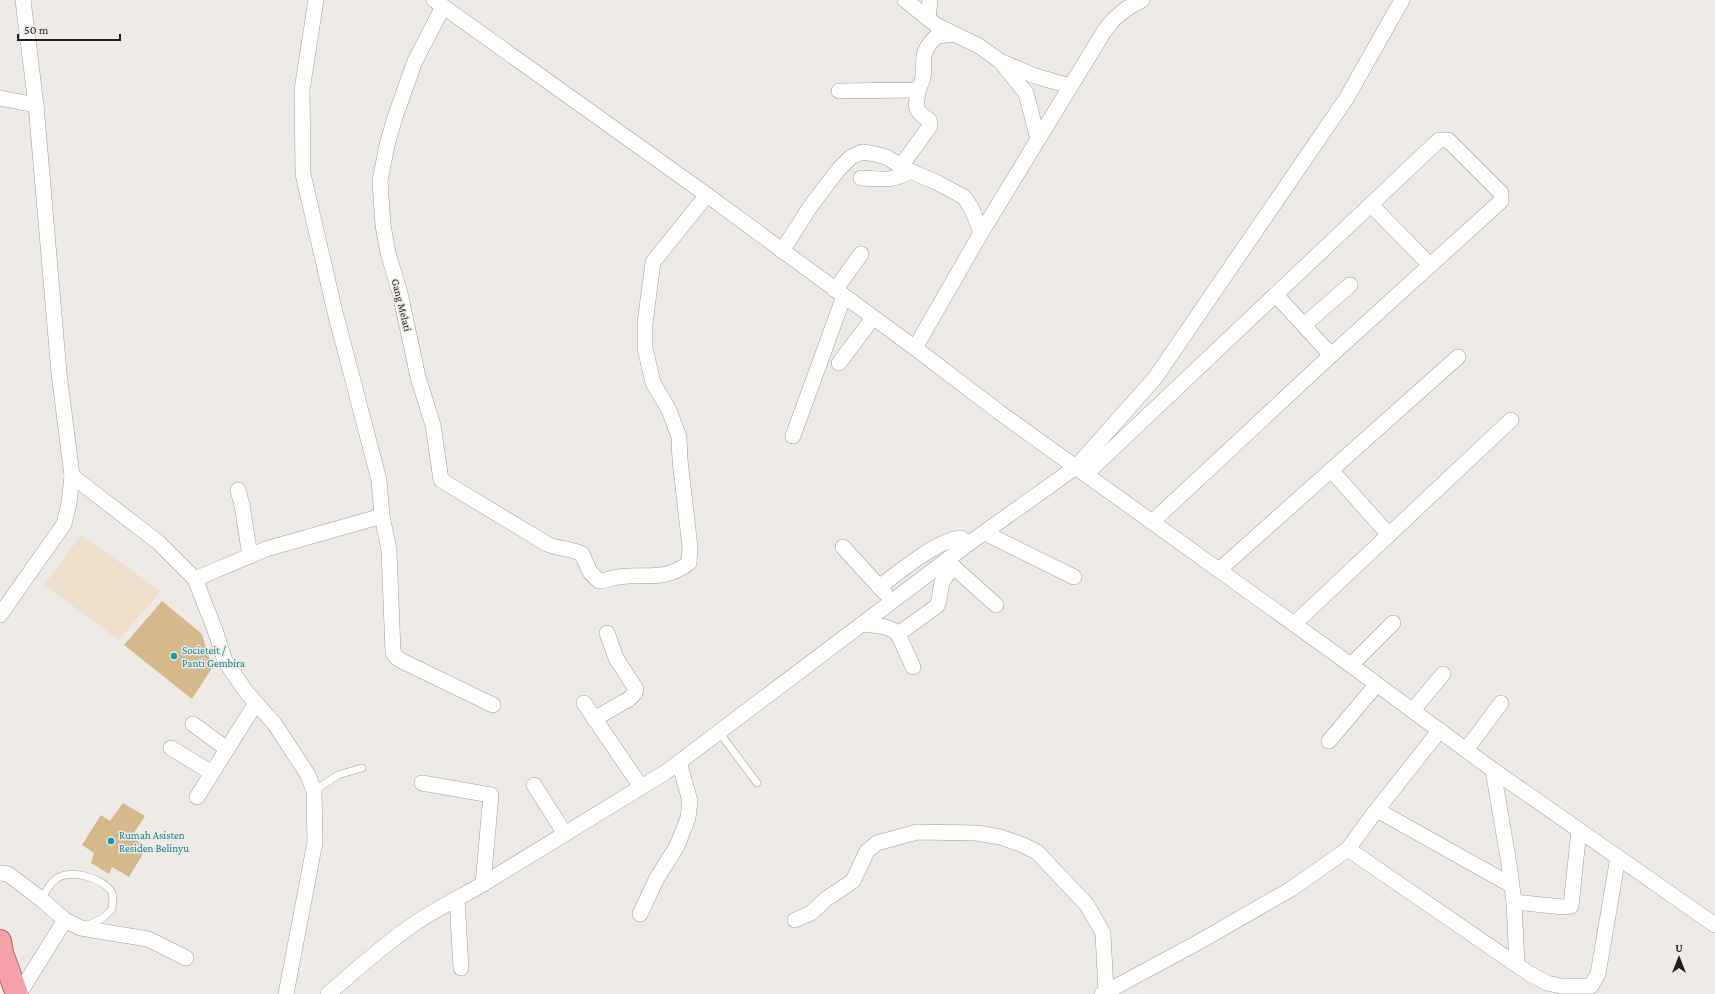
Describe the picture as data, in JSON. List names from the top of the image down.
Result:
{
  "streets": {
    "street": ["Gang Melati"]
  },
  "places": ["Societeit / Panti Gembira", "Rumah Asisten Residen Belinyu"],
  "scale_bar": "50 m",
  "north": "top"
}
